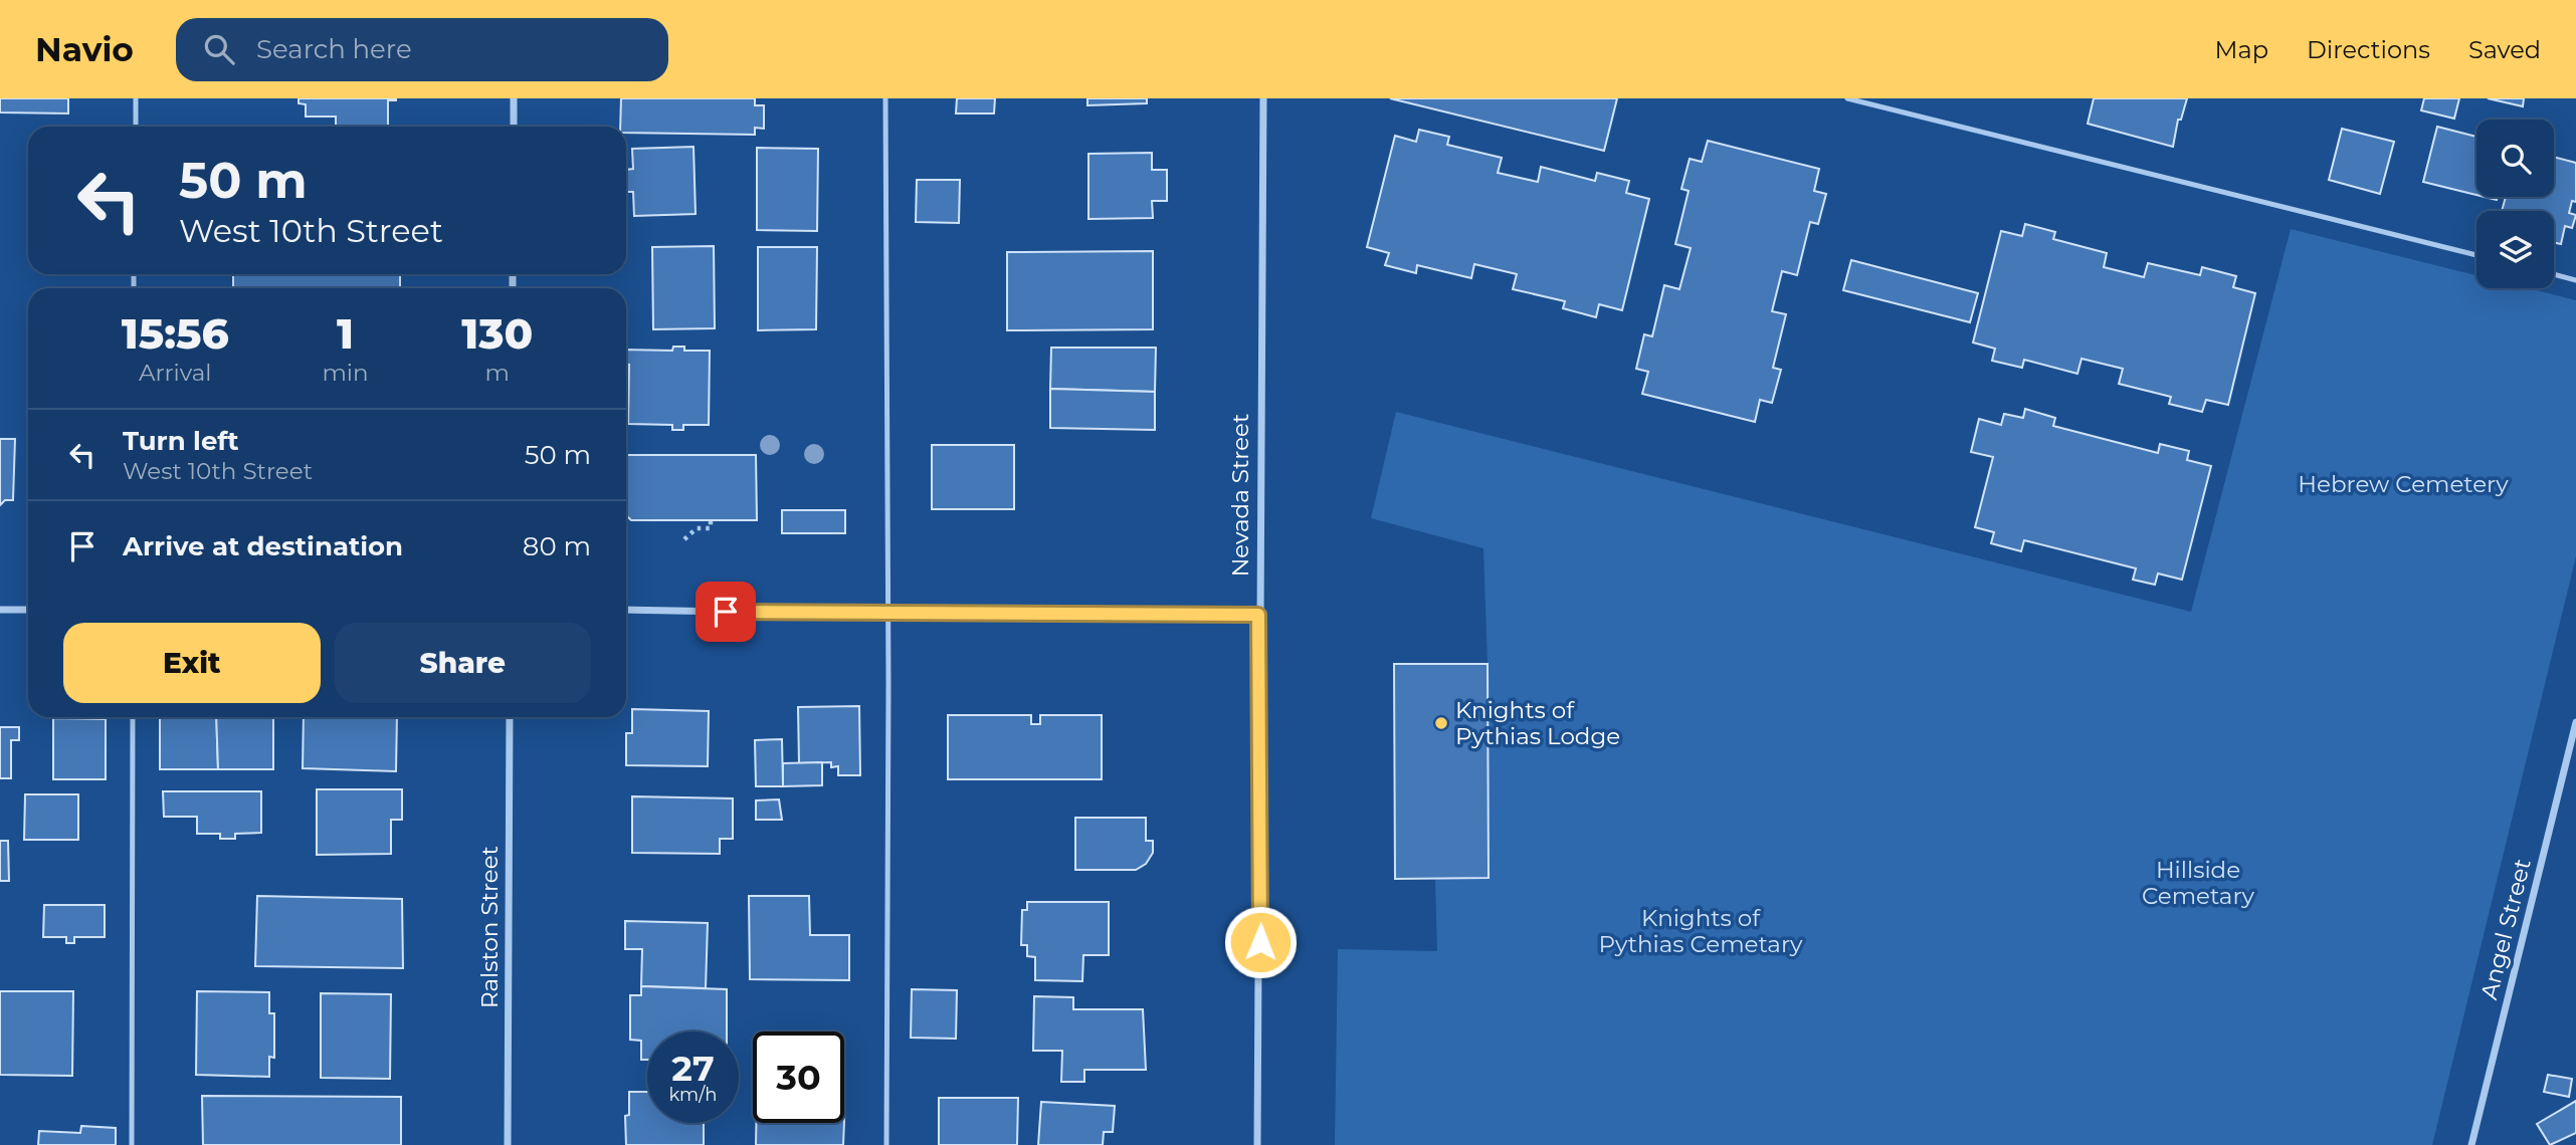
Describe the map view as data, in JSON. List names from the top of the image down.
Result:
{
  "streets": {
    "street": ["Nevada Street", "Ralston Street", "Angel Street"]
  },
  "parks": ["Hebrew Cemetery", "Hillside Cemetary", "Knights of Pythias Cemetary"],
  "places": ["Knights of Pythias Lodge"],
  "page": {
    "header": "Navio",
    "search": "Search here",
    "nav": ["Map", "Directions", "Saved"],
    "turn": ["50 m", "West 10th Street"],
    "eta": [
      "15:56",
      "Arrival",
      "1",
      "min",
      "130",
      "m"
    ],
    "list": [
      {
        "name": "Turn left",
        "note": "West 10th Street",
        "value": "50 m"
      },
      {
        "name": "Arrive at destination",
        "value": "80 m"
      }
    ],
    "buttons": ["Exit", "Share"],
    "speed": "27 km/h",
    "limit": "30"
  }
}
